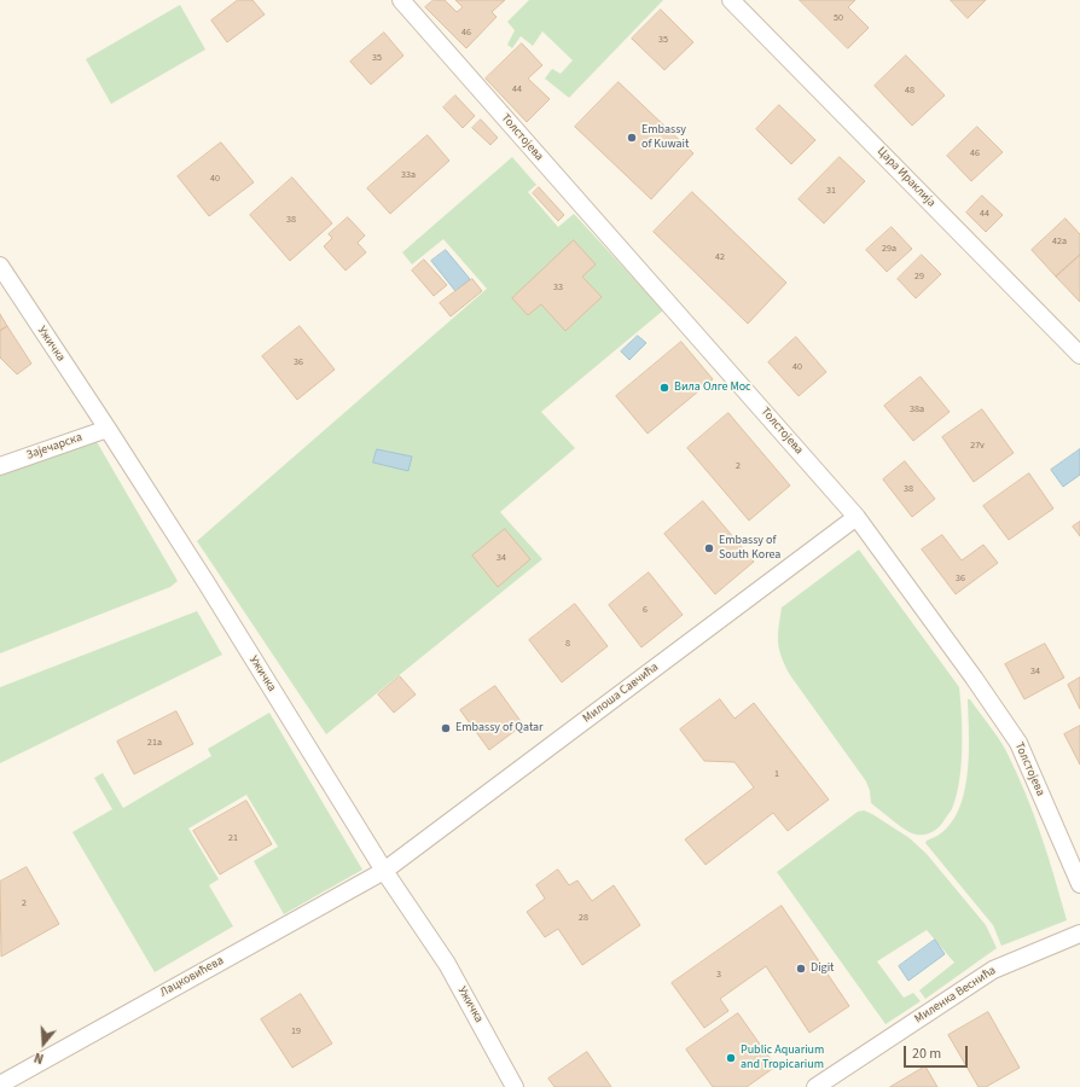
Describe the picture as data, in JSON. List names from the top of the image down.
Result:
{
  "streets": {
    "street": [
      "Толстојева",
      "Цара Ираклија",
      "Ужичка",
      "Зајечарска",
      "Милоша Савчића",
      "Лацковићева",
      "Миленка Веснића"
    ]
  },
  "crossings": [
    ["Толстојева", "Милоша Савчића"],
    ["Ужичка", "Зајечарска"],
    ["Ужичка", "Милоша Савчића"],
    ["Ужичка", "Лацковићева"],
    ["Милоша Савчића", "Лацковићева"]
  ],
  "places": [
    "Embassy of Kuwait",
    "Вила Олге Мос",
    "Embassy of South Korea",
    "Embassy of Qatar",
    "Digit",
    "Public Aquarium and Tropicarium"
  ],
  "house_numbers": [
    "50",
    "46",
    "35",
    "35",
    "44",
    "48",
    "46",
    "33a",
    "40",
    "31",
    "44",
    "38",
    "42a",
    "29a",
    "42",
    "29",
    "33",
    "36",
    "40",
    "38a",
    "27v",
    "2",
    "38",
    "34",
    "36",
    "6",
    "8",
    "34",
    "21a",
    "1",
    "21",
    "2",
    "28",
    "3",
    "19"
  ],
  "scale_bar": "20 m",
  "north": "bottom"
}
